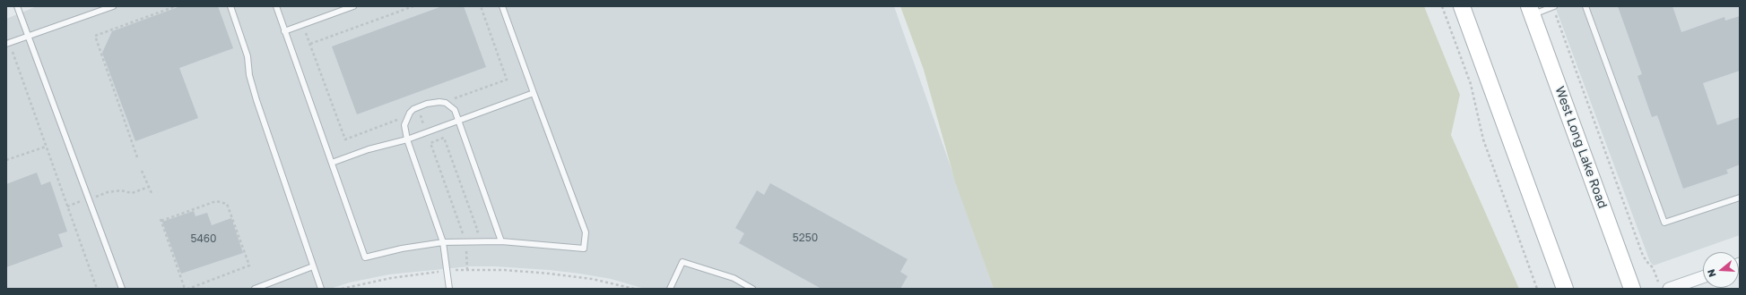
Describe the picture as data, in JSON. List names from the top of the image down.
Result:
{
  "streets": {
    "main road": ["West Long Lake Road"]
  },
  "house_numbers": ["5250", "5460"],
  "north": "left"
}
